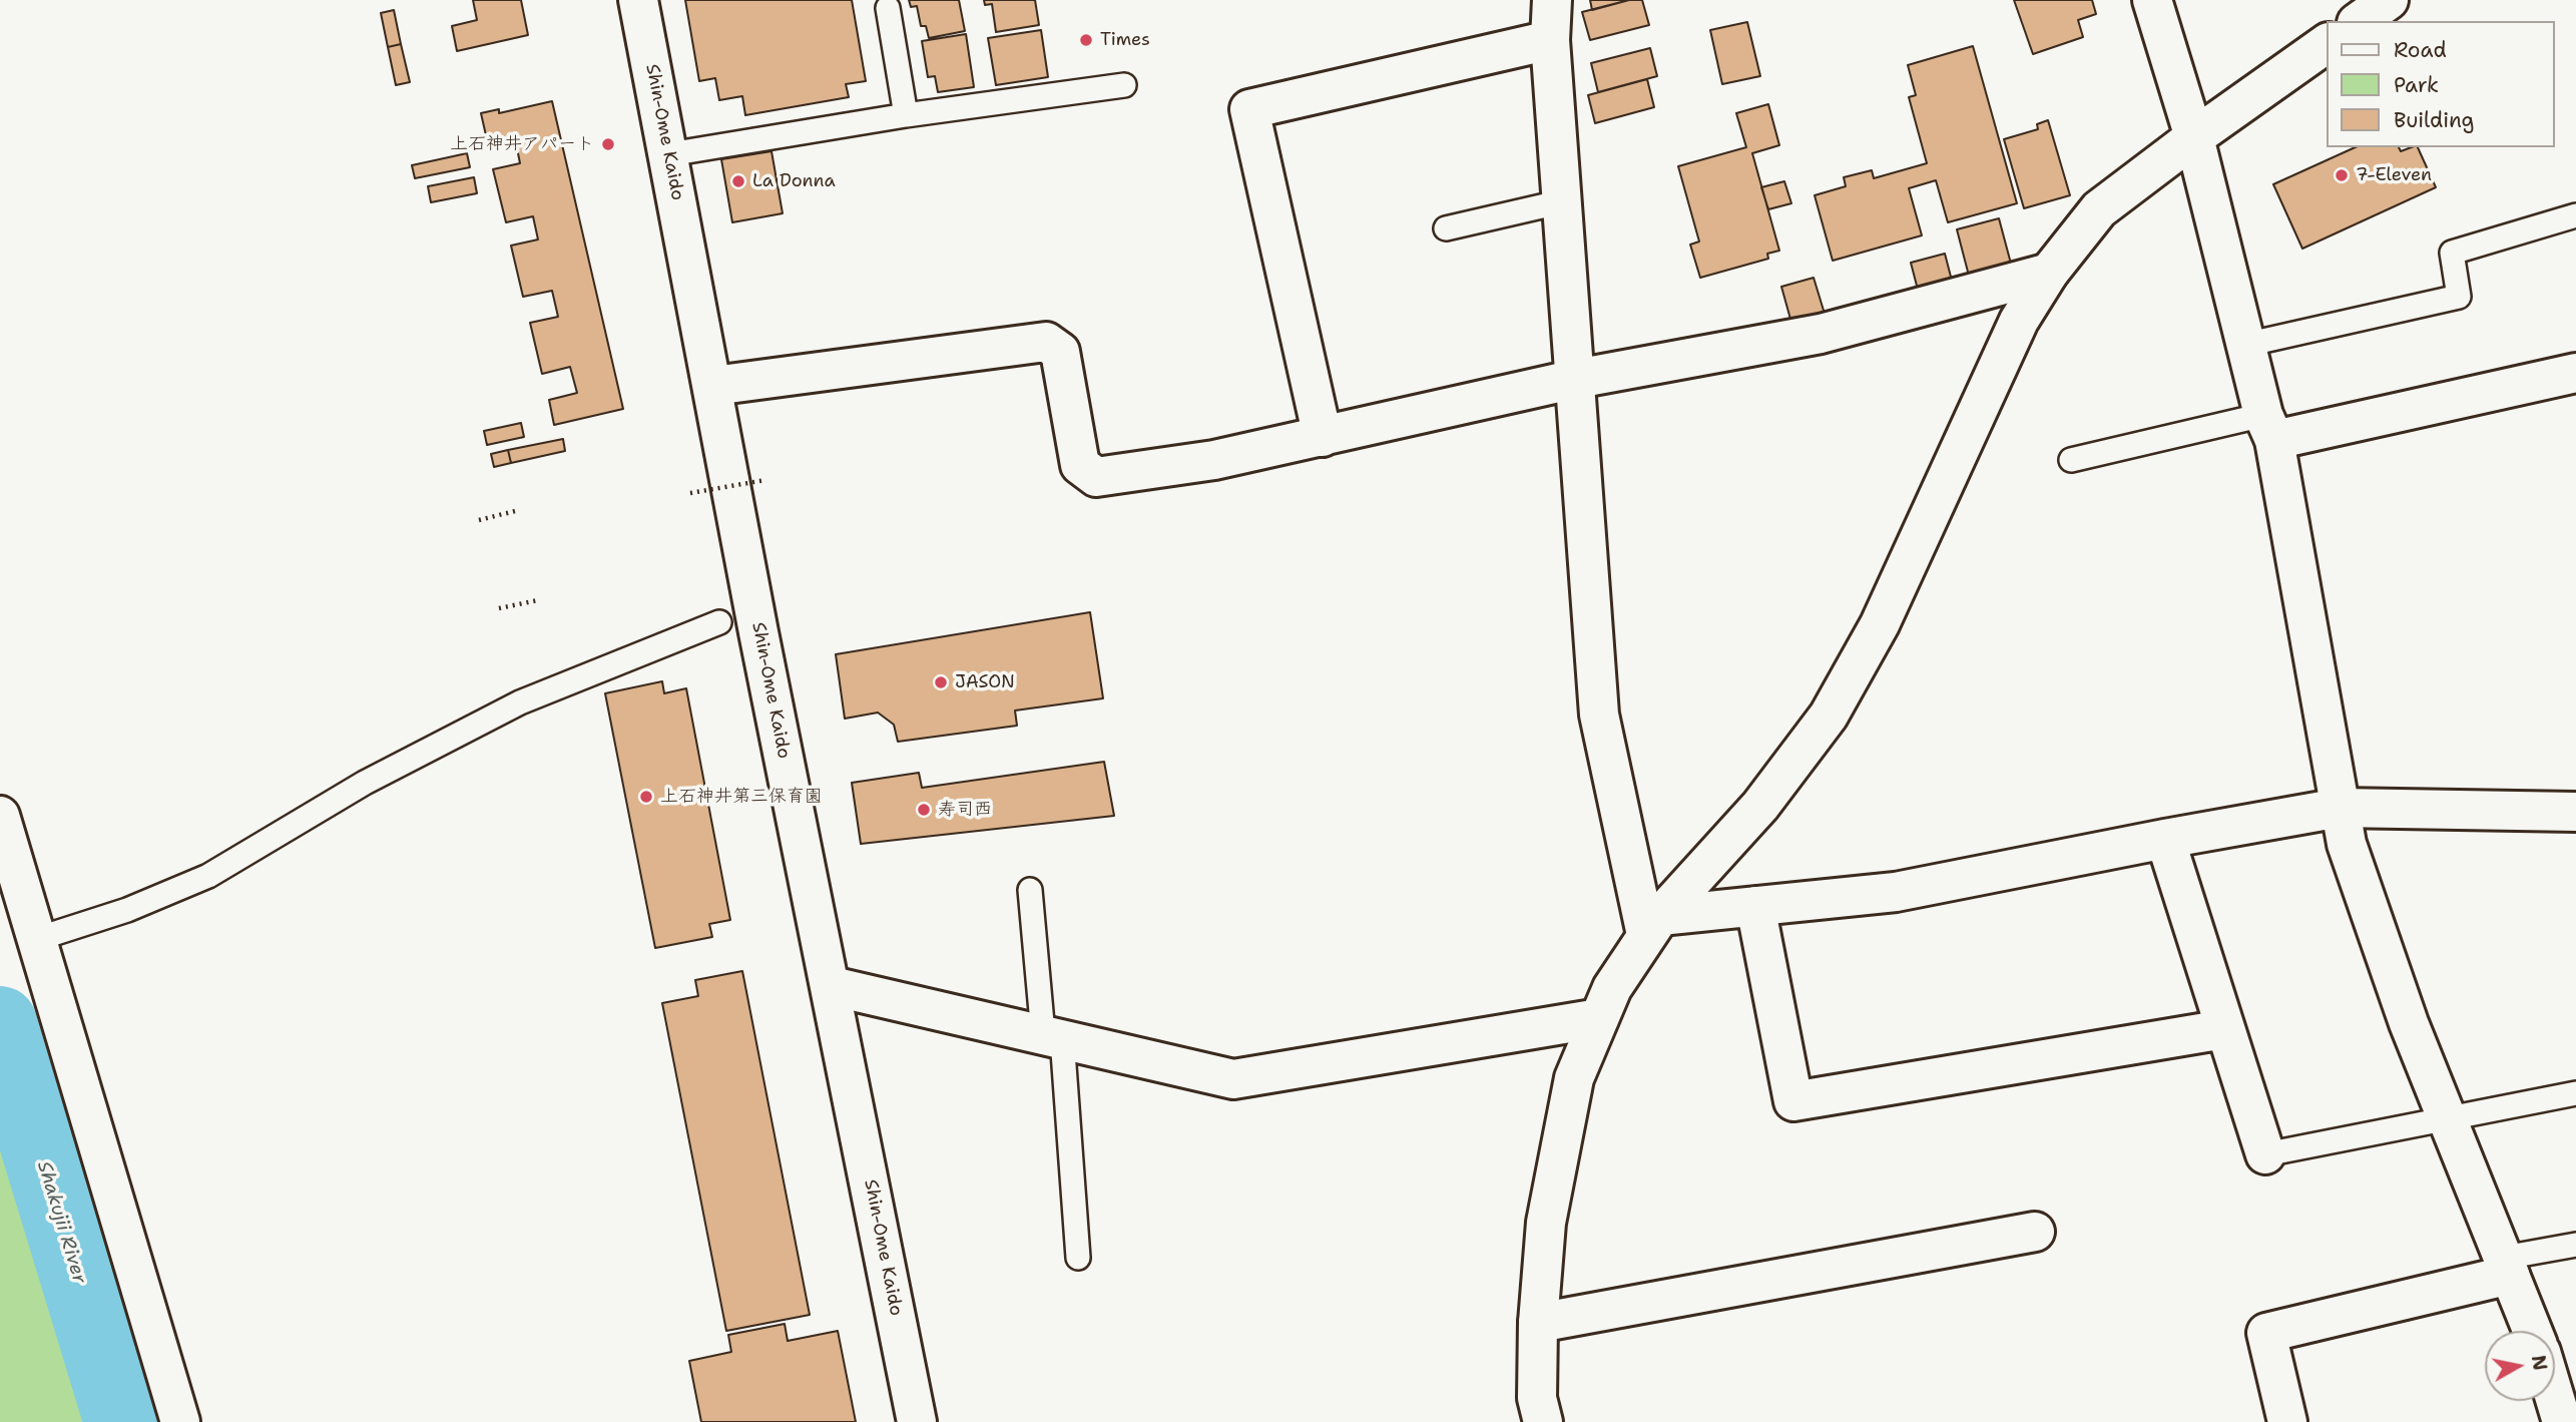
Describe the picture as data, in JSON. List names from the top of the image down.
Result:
{
  "streets": {
    "street": ["Shin-Ome Kaido"]
  },
  "water": ["Shakujii River"],
  "places": [
    "Times",
    "上石神井アパート",
    "7-Eleven",
    "La Donna",
    "JASON",
    "上石神井第三保育園",
    "寿司西"
  ],
  "legend": ["Road", "Park", "Building"],
  "north": "right"
}
